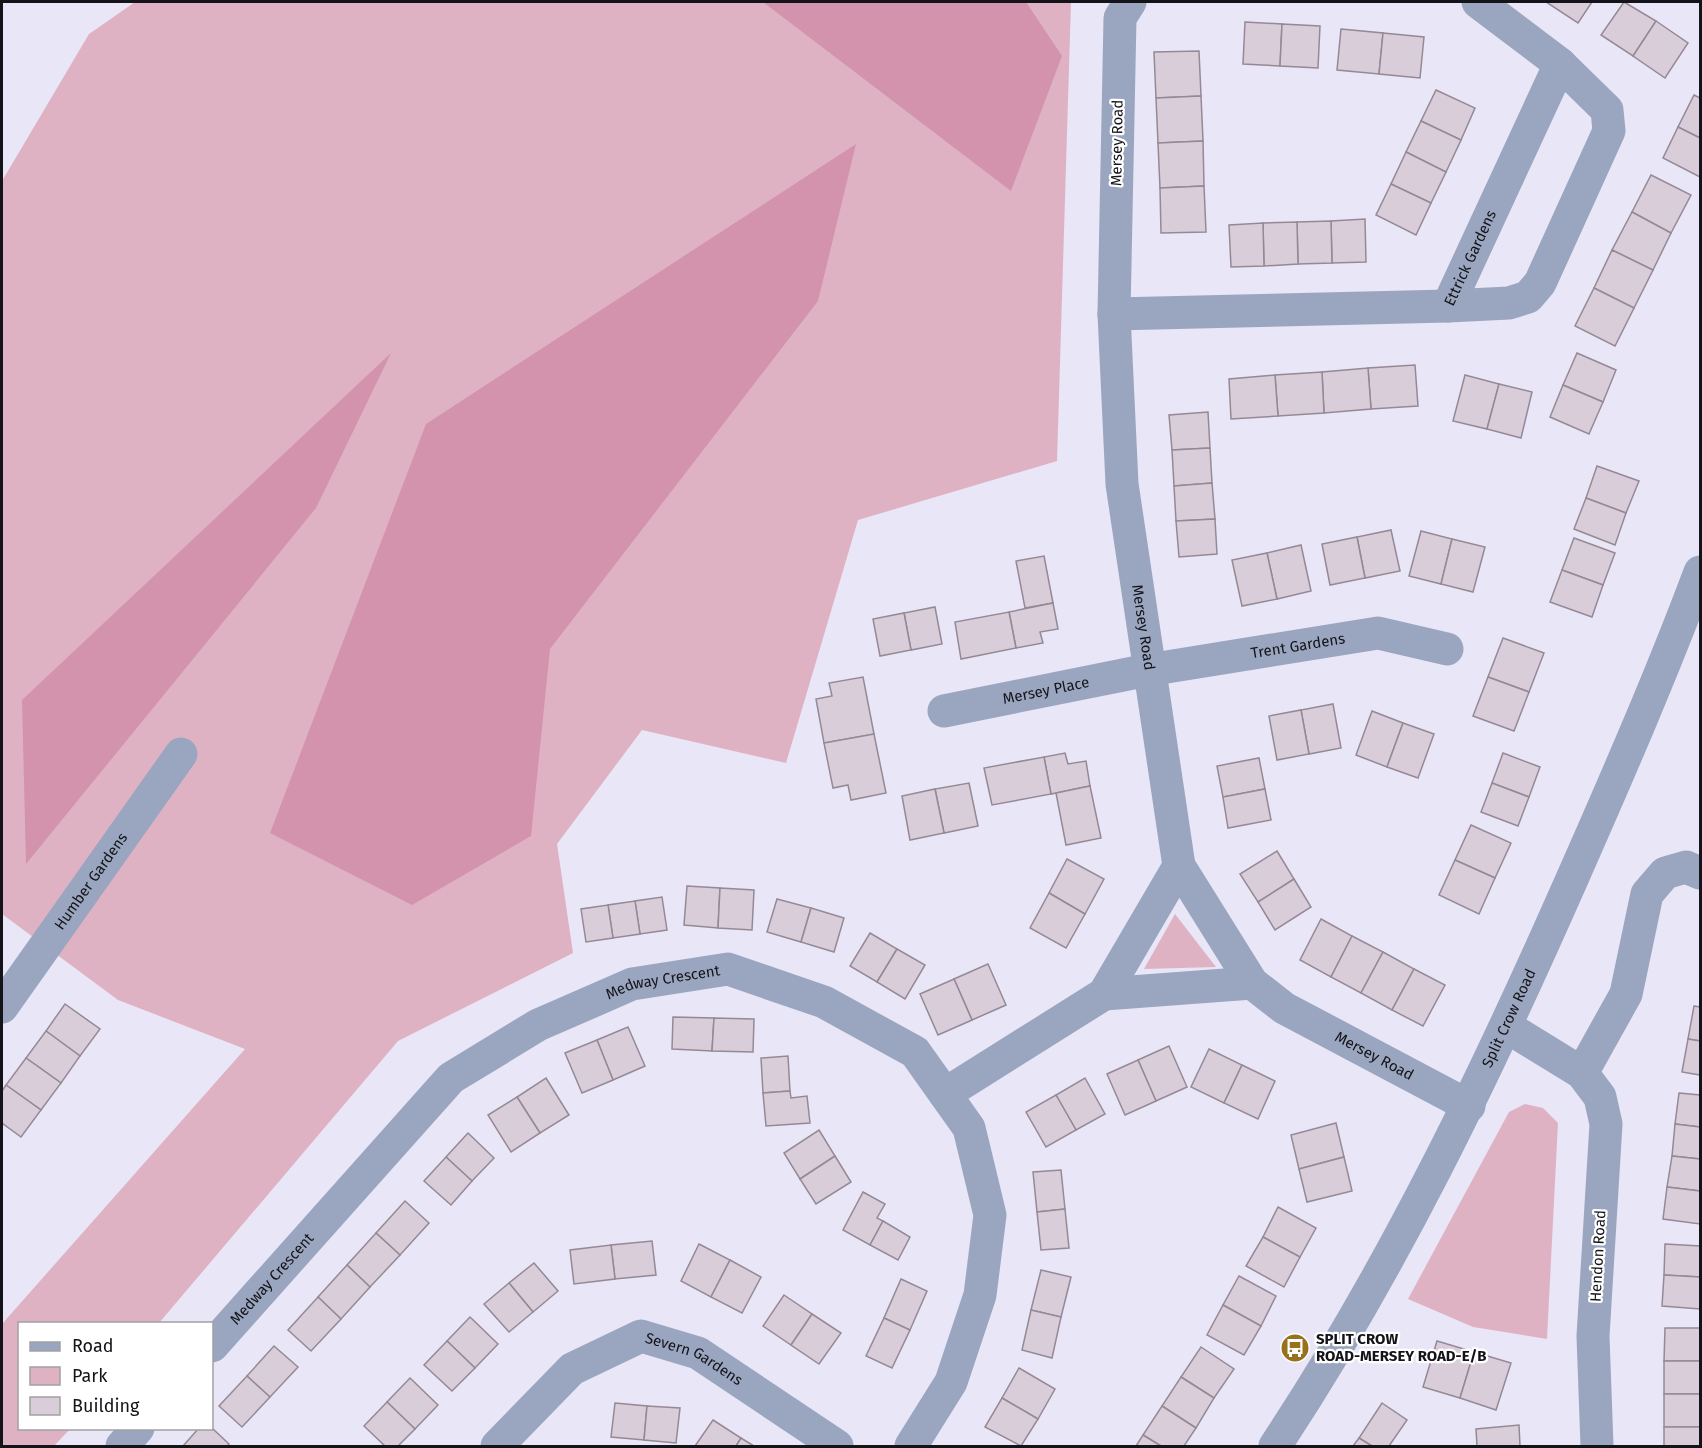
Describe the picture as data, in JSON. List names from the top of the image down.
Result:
{
  "streets": {
    "street": [
      "Mersey Road",
      "Ettrick Gardens",
      "Trent Gardens",
      "Mersey Place",
      "Humber Gardens",
      "Medway Crescent",
      "Split Crow Road",
      "Hendon Road",
      "Severn Gardens"
    ]
  },
  "crossings": [
    ["Mersey Road", "Ettrick Gardens"],
    ["Mersey Road", "Trent Gardens"],
    ["Mersey Road", "Mersey Place"],
    ["Mersey Road", "Split Crow Road"],
    ["Trent Gardens", "Mersey Place"],
    ["Split Crow Road", "Hendon Road"]
  ],
  "places": {
    "bus stop": ["SPLIT CROW ROAD-MERSEY ROAD-E/B"]
  },
  "legend": ["Road", "Park", "Building"]
}
